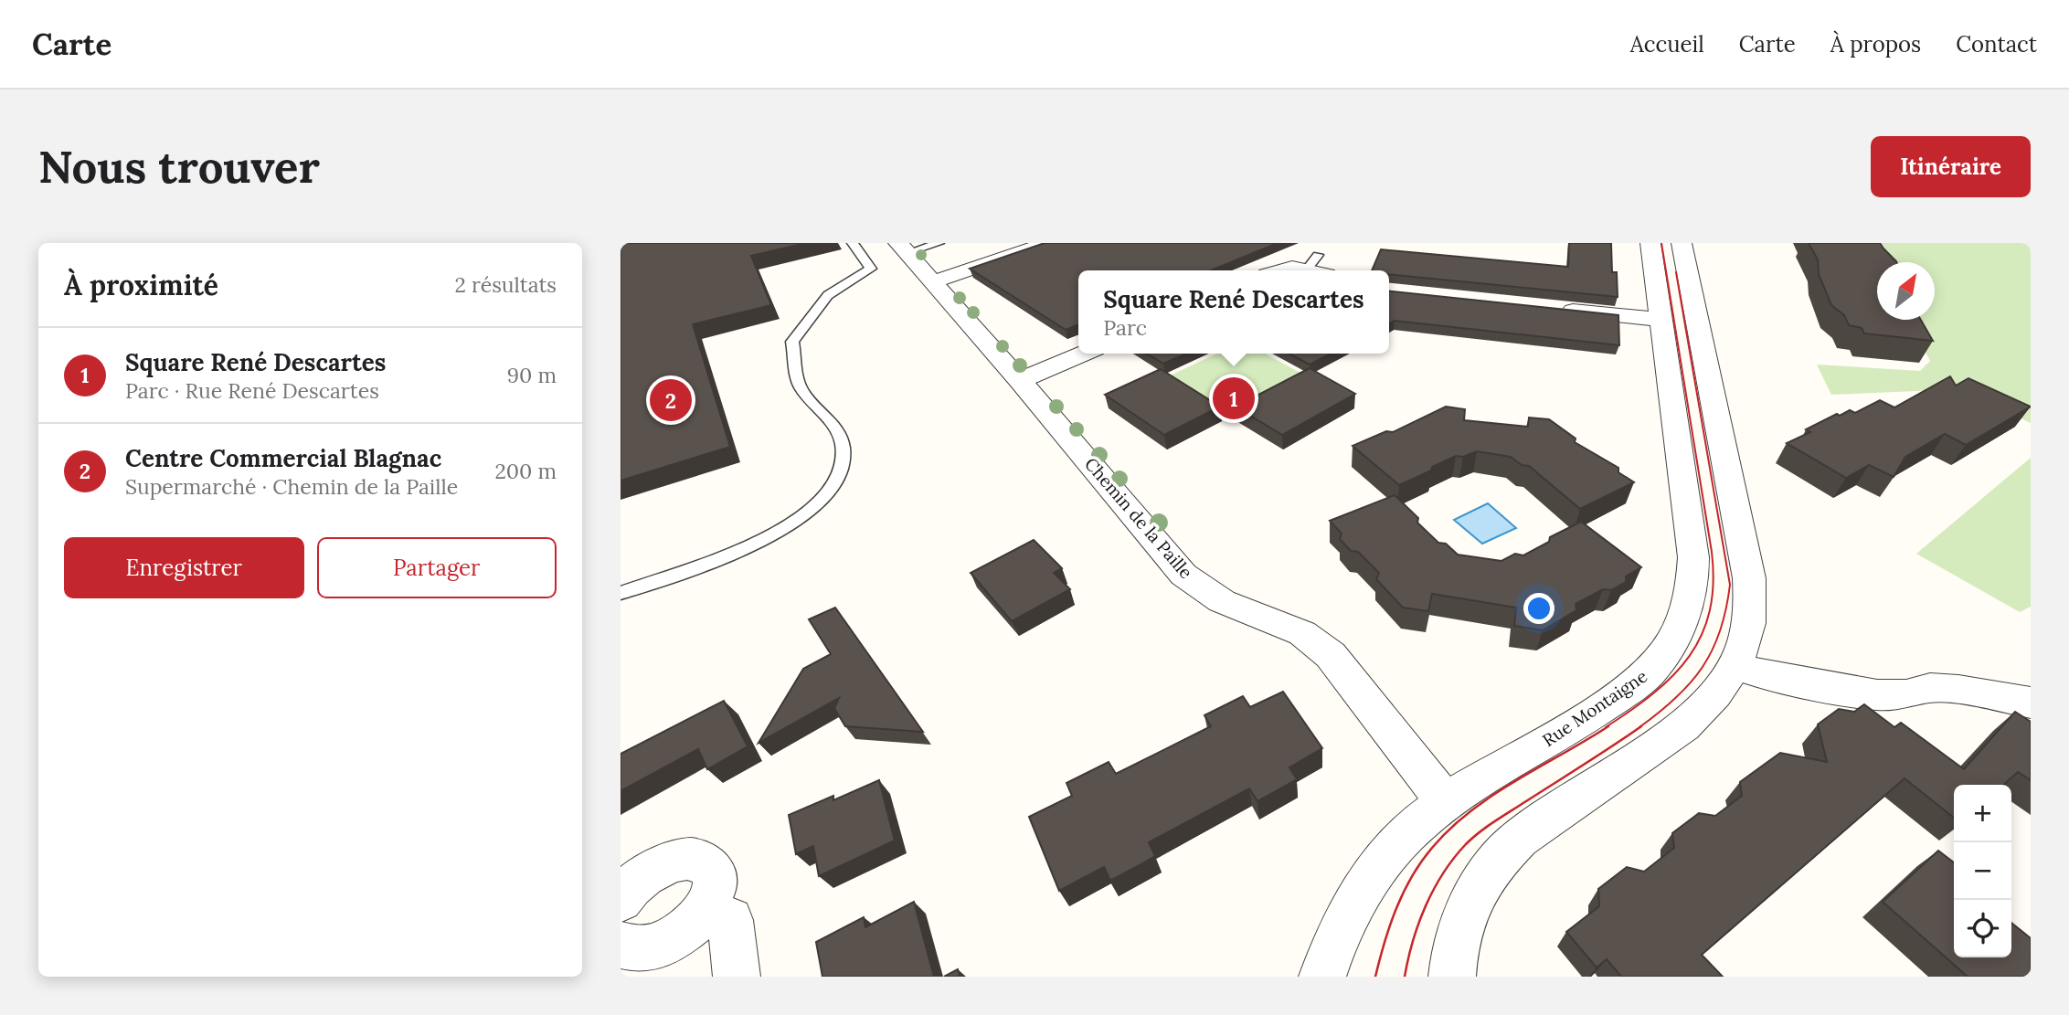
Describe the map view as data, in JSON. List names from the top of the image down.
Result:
{
  "streets": {
    "street": ["Chemin de la Paille", "Rue Montaigne"]
  },
  "crossings": [
    ["Chemin de la Paille", "Rue Montaigne"]
  ],
  "north": "top right",
  "page": {
    "header": "Carte",
    "nav": [
      "Accueil",
      "Carte",
      "À propos",
      "Contact"
    ],
    "buttons": [
      "Itinéraire",
      ["Enregistrer", "Partager"]
    ],
    "title": "Nous trouver",
    "heading": ["À proximité", "2 résultats"],
    "popup": ["Square René Descartes", "Parc"],
    "list": [
      {
        "mark": "1",
        "name": "Square René Descartes",
        "note": "Parc · Rue René Descartes",
        "value": "90 m"
      },
      {
        "mark": "2",
        "name": "Centre Commercial Blagnac",
        "note": "Supermarché · Chemin de la Paille",
        "value": "200 m"
      }
    ],
    "pins": ["1", "2"],
    "map_buttons": ["+", "−"]
  }
}
